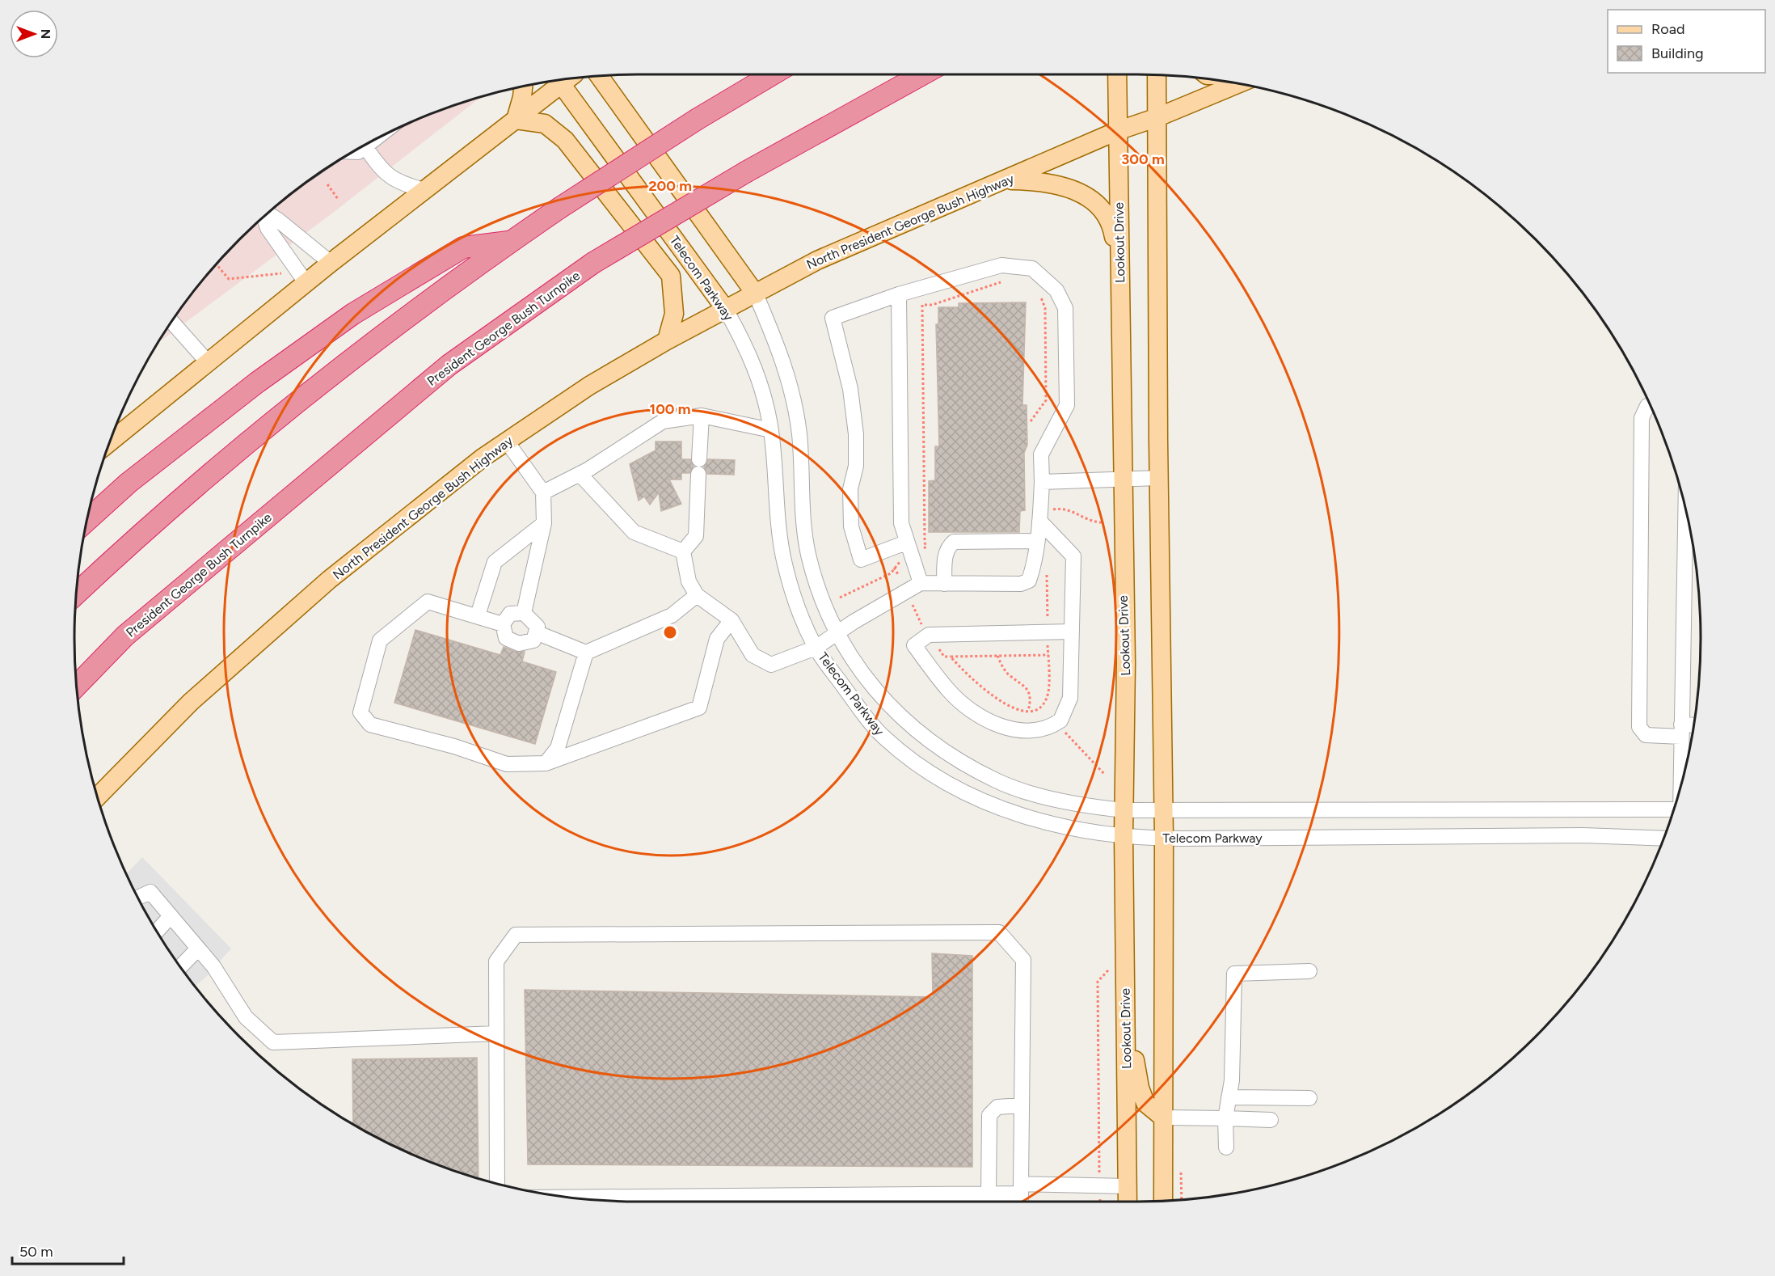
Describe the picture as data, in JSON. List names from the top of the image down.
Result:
{
  "streets": {
    "highway": ["President George Bush Turnpike"],
    "main road": ["North President George Bush Highway", "Lookout Drive", "Telecom Parkway"]
  },
  "crossings": [
    ["North President George Bush Highway", "Lookout Drive"],
    ["North President George Bush Highway", "Telecom Parkway"],
    ["Lookout Drive", "Telecom Parkway"]
  ],
  "legend": ["Road", "Building"],
  "scale_bar": "50 m",
  "north": "right",
  "rings": ["300 m", "200 m", "100 m"]
}
